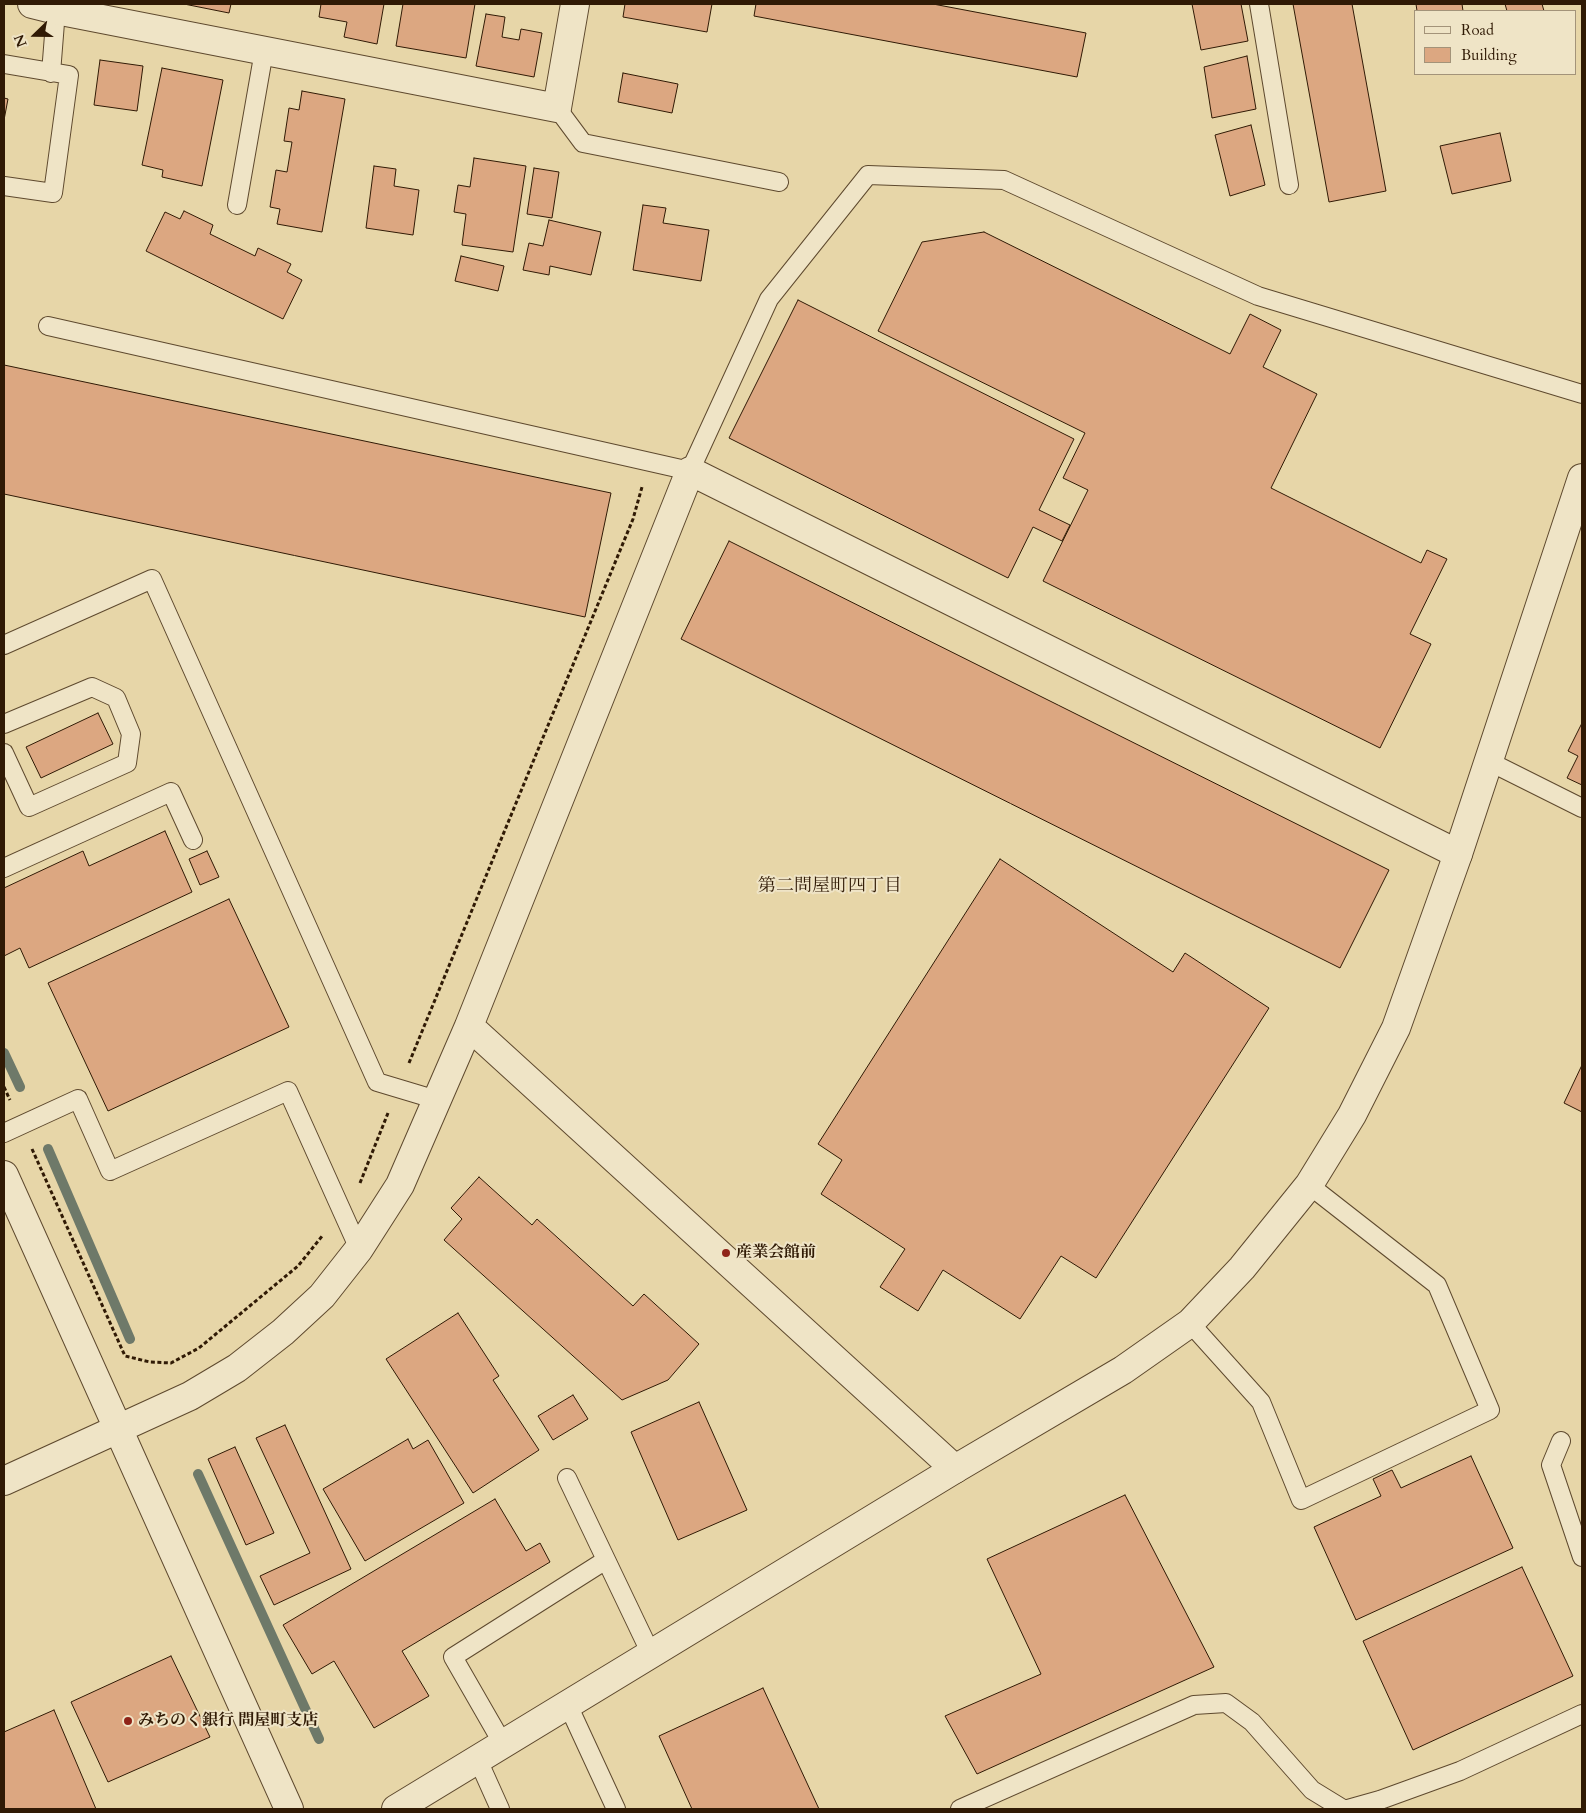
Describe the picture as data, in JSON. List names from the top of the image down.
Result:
{
  "districts": ["第二問屋町四丁目"],
  "places": ["産業会館前", "みちのく銀行 問屋町支店"],
  "legend": ["Road", "Building"],
  "north": "left"
}
